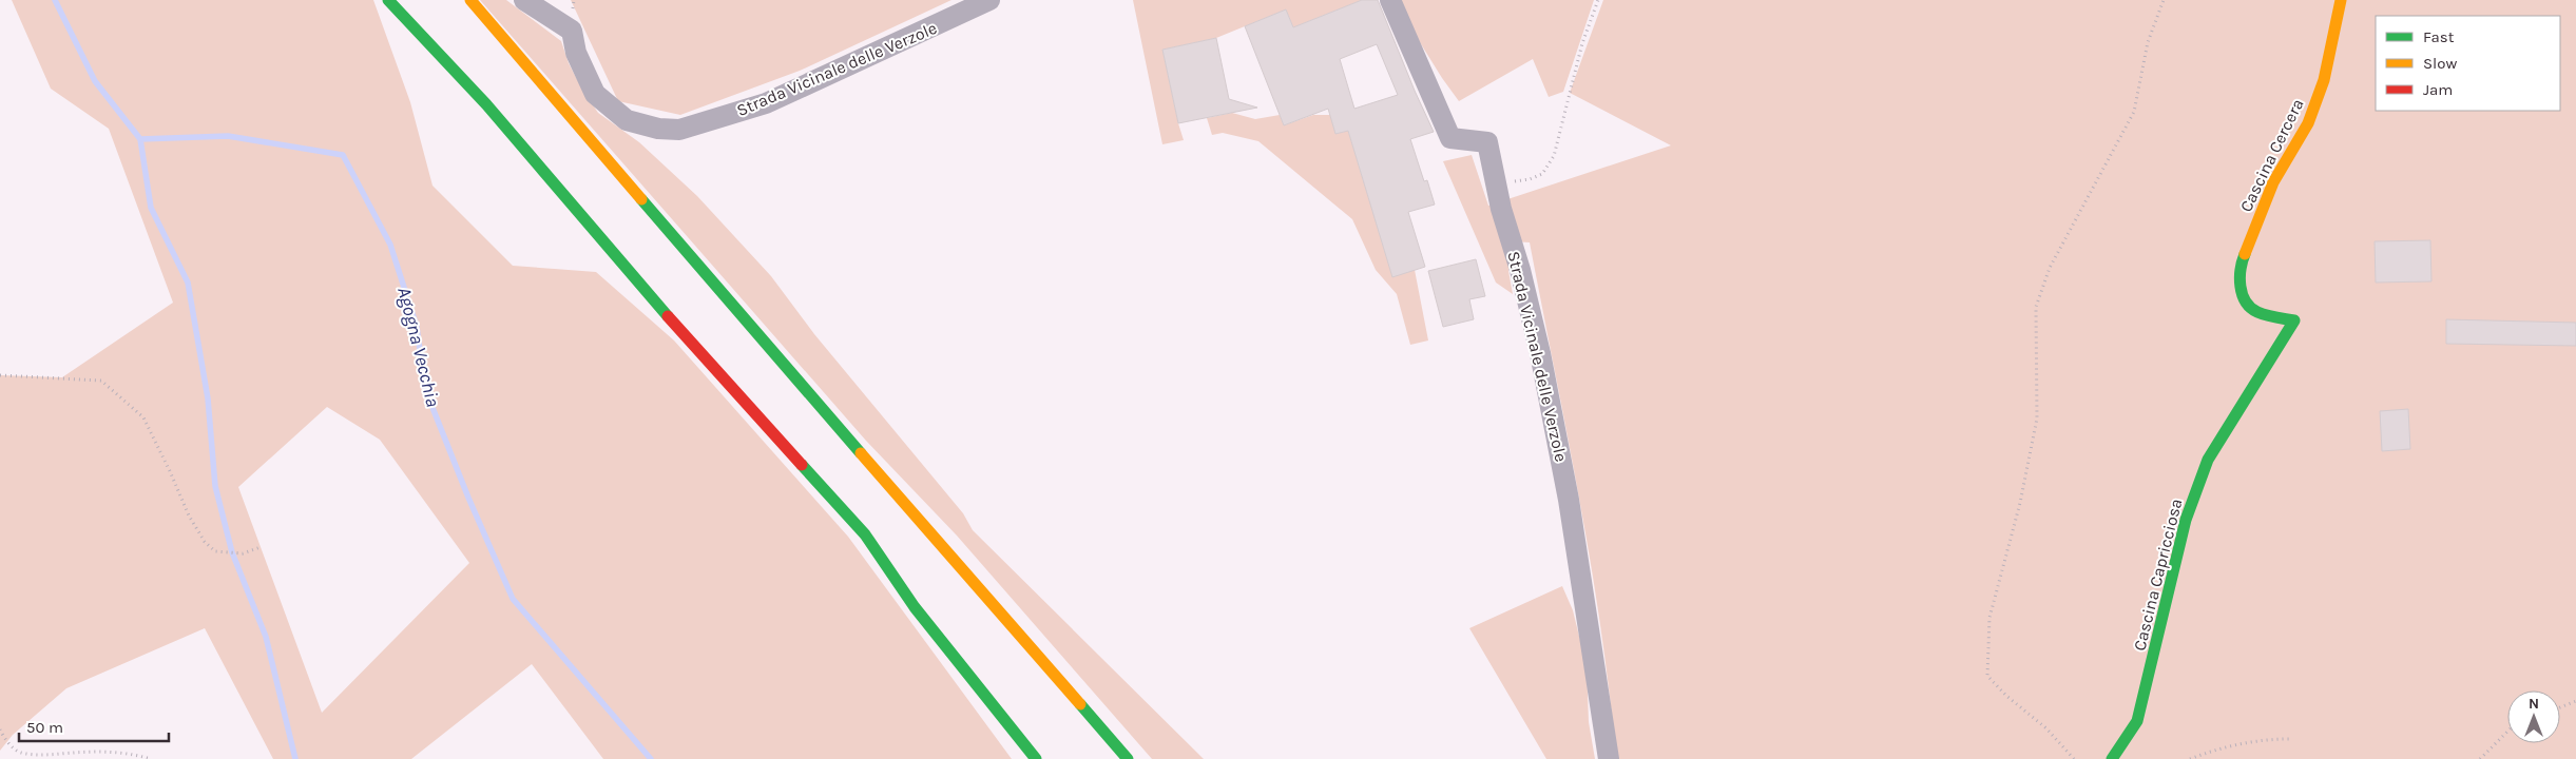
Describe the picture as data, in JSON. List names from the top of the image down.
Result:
{
  "streets": {
    "street": ["Strada Vicinale delle Verzole", "Cascina Cercera", "Cascina Capricciosa"]
  },
  "crossings": [
    ["Cascina Cercera", "Cascina Capricciosa"]
  ],
  "water": ["Agogna Vecchia"],
  "legend": ["Fast", "Slow", "Jam"],
  "scale_bar": "50 m",
  "north": "top"
}
